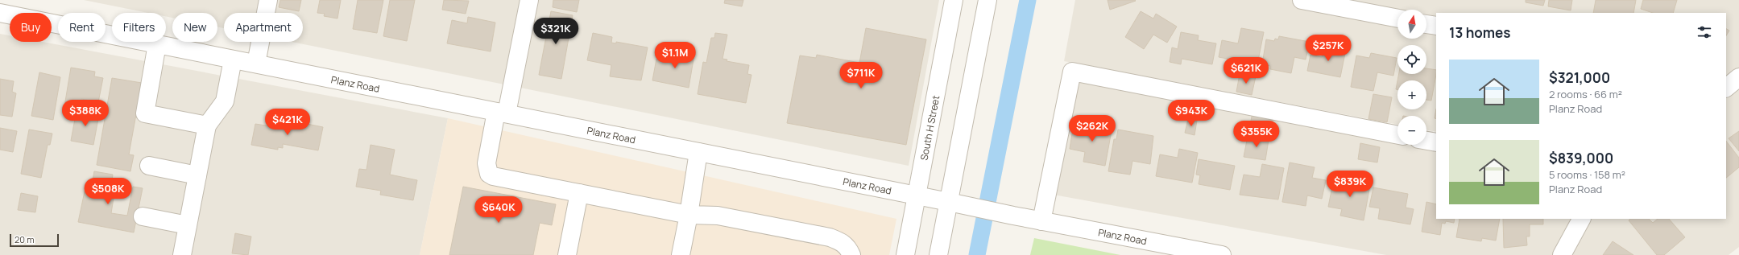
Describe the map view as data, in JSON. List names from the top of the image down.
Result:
{
  "streets": {
    "street": ["Planz Road", "South H Street"]
  },
  "crossings": [
    ["Planz Road", "South H Street"]
  ],
  "scale_bar": "20 m",
  "north": "top",
  "page": {
    "map_buttons": ["+", "−"],
    "chip": [
      "Buy",
      "Rent",
      "Filters",
      "New",
      "Apartment"
    ],
    "heading": "13 homes",
    "price": [
      "$321K",
      "$257K",
      "$1.1M",
      "$621K",
      "$711K",
      "$388K",
      "$943K",
      "$421K",
      "$262K",
      "$355K",
      "$839K",
      "$508K",
      "$640K"
    ],
    "list": [
      {
        "name": "$321,000",
        "note": "2 rooms · 66 m² · Planz Road"
      },
      {
        "name": "$839,000",
        "note": "5 rooms · 158 m² · Planz Road"
      }
    ],
    "scale": "20 m"
  }
}
